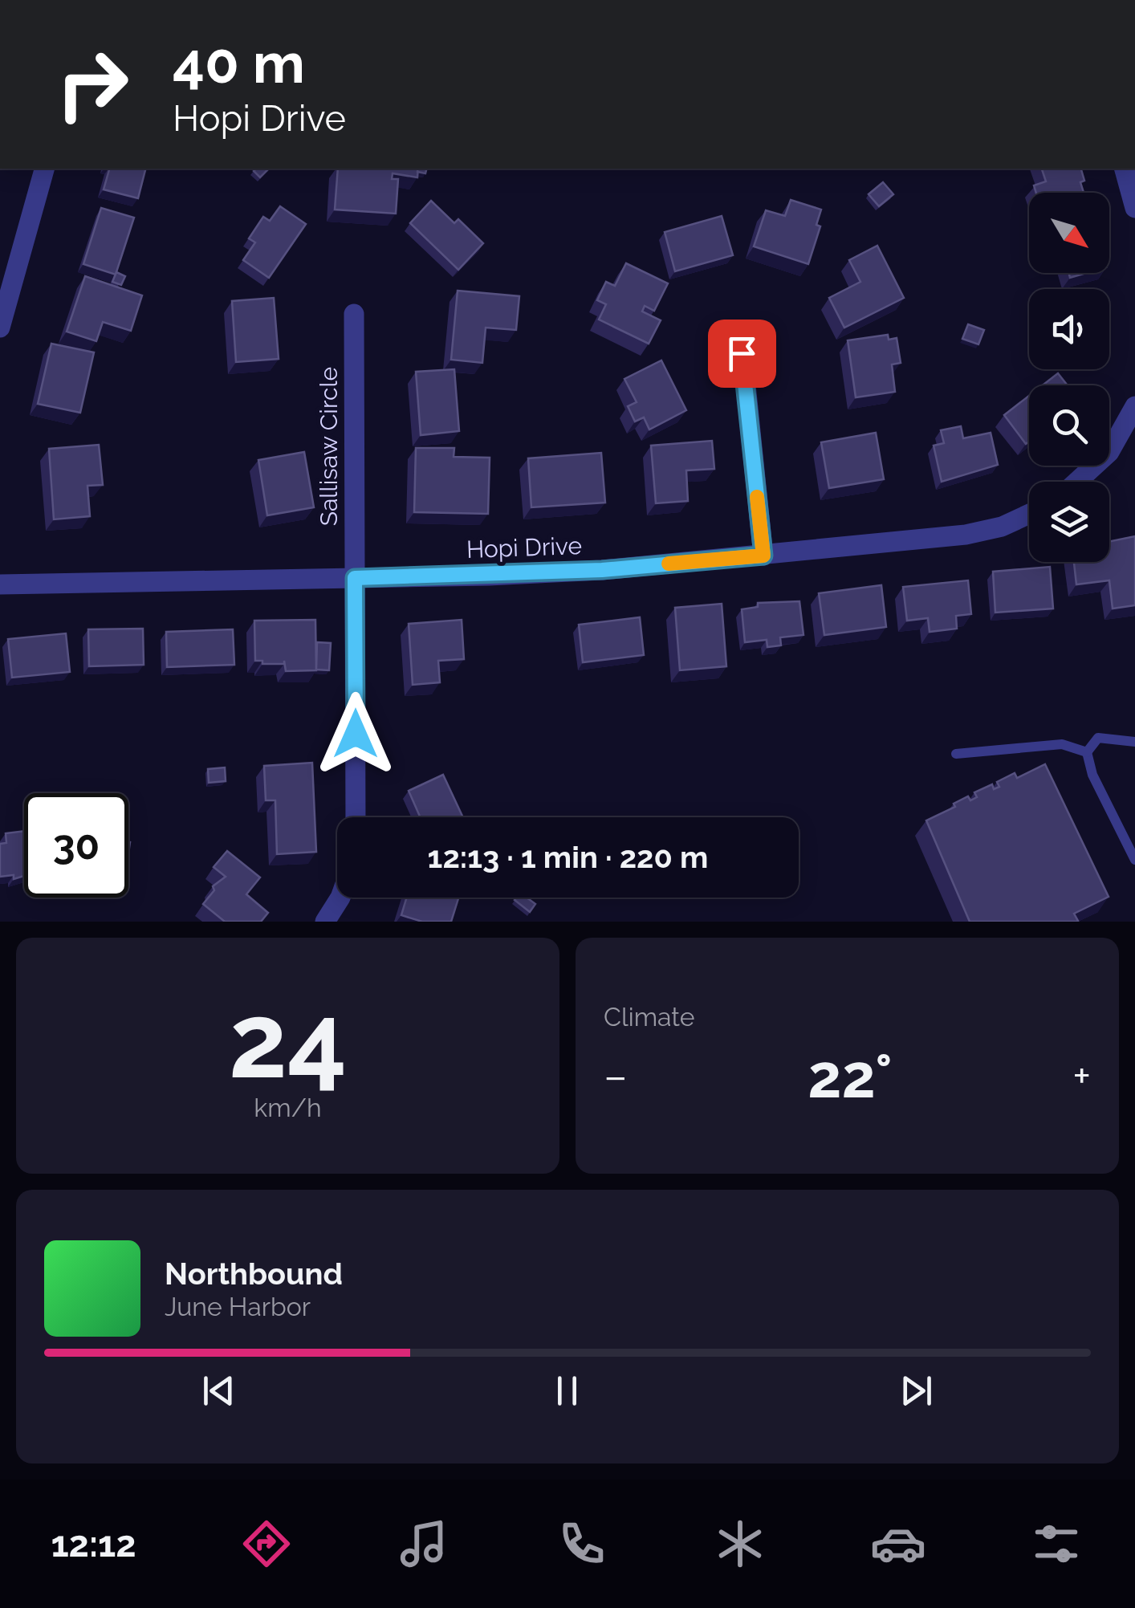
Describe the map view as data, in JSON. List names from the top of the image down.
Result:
{
  "streets": {
    "street": ["Sallisaw Circle", "Hopi Drive"]
  },
  "crossings": [
    ["Sallisaw Circle", "Hopi Drive"]
  ],
  "north": "bottom right",
  "page": {
    "turn": ["40 m", "Hopi Drive"],
    "limit": "30",
    "trip": "12:13 · 1 min · 220 m",
    "tile": [
      ["24", "km/h"],
      "Climate"
    ],
    "heat": ["−", "22°", "+"],
    "song": ["Northbound", "June Harbor"],
    "tabs": "12:12"
  }
}
